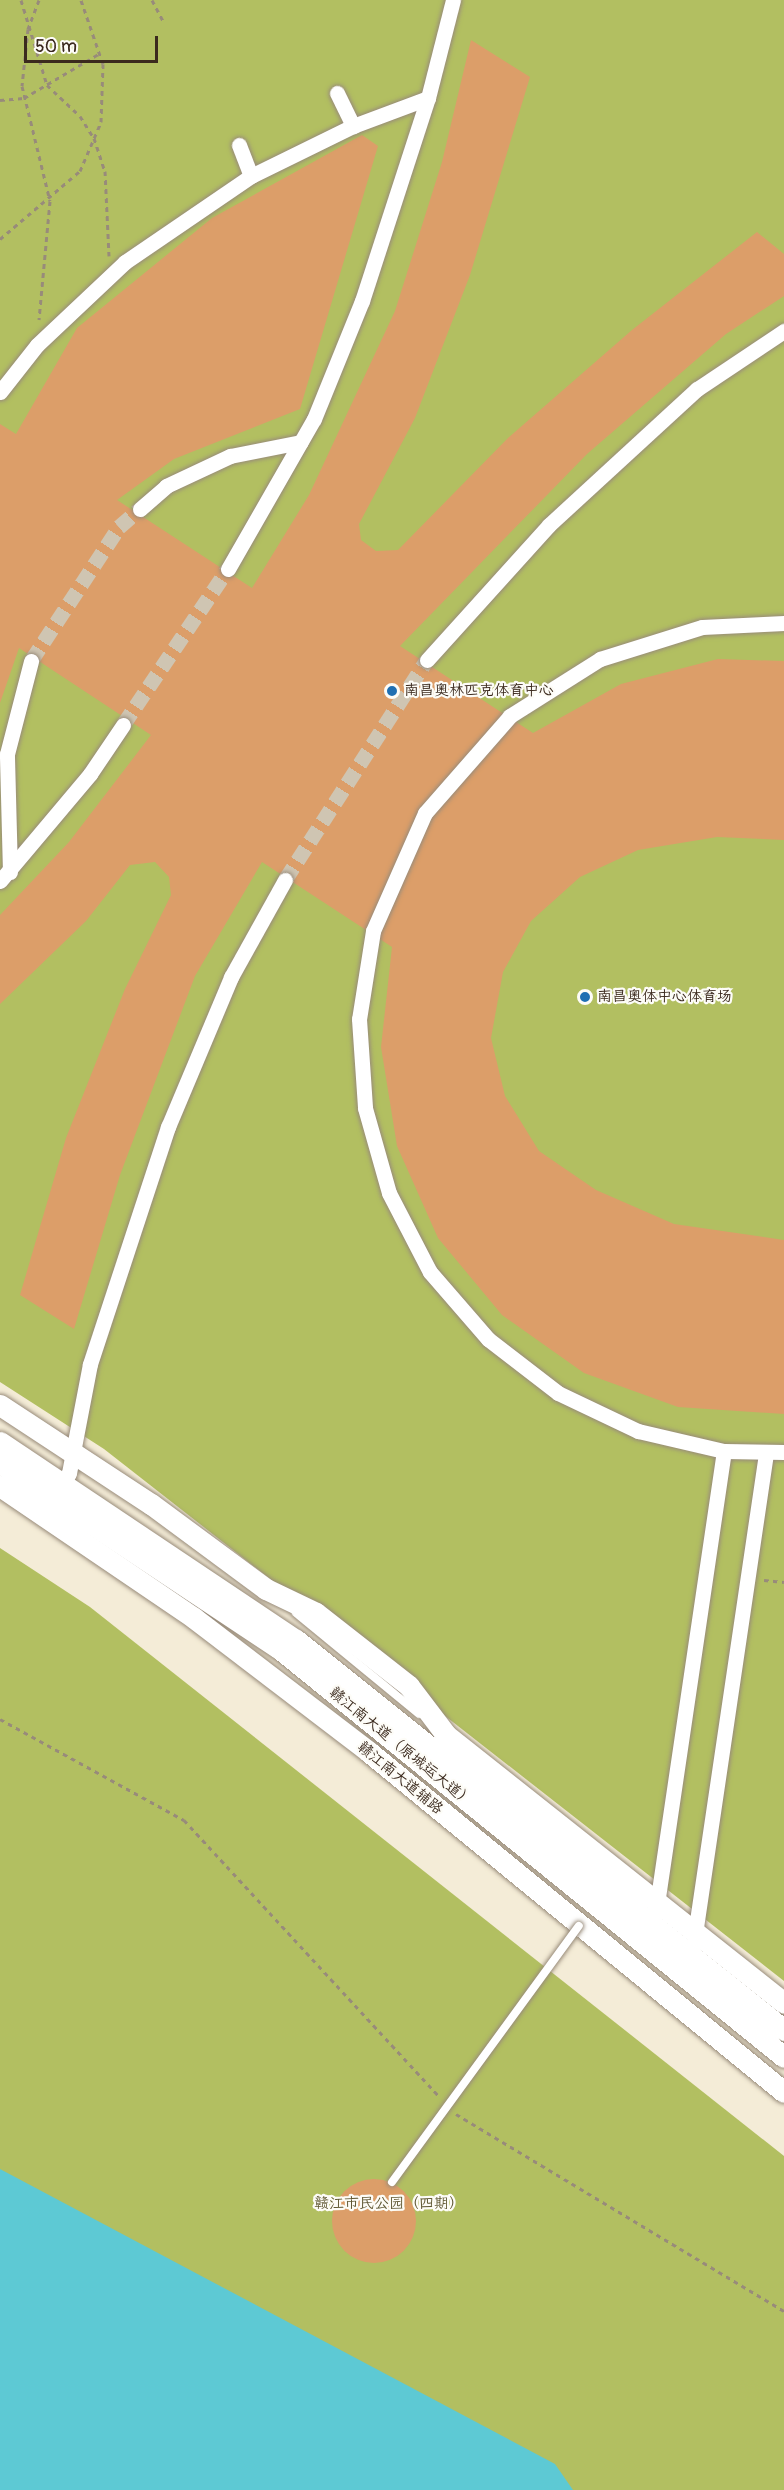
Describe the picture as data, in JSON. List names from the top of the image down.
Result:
{
  "streets": {
    "street": ["赣江南大道（原城运大道）", "赣江南大道辅路"]
  },
  "parks": ["赣江市民公园（四期）"],
  "places": ["南昌奥林匹克体育中心", "南昌奥体中心体育场"],
  "scale_bar": "50 m"
}
